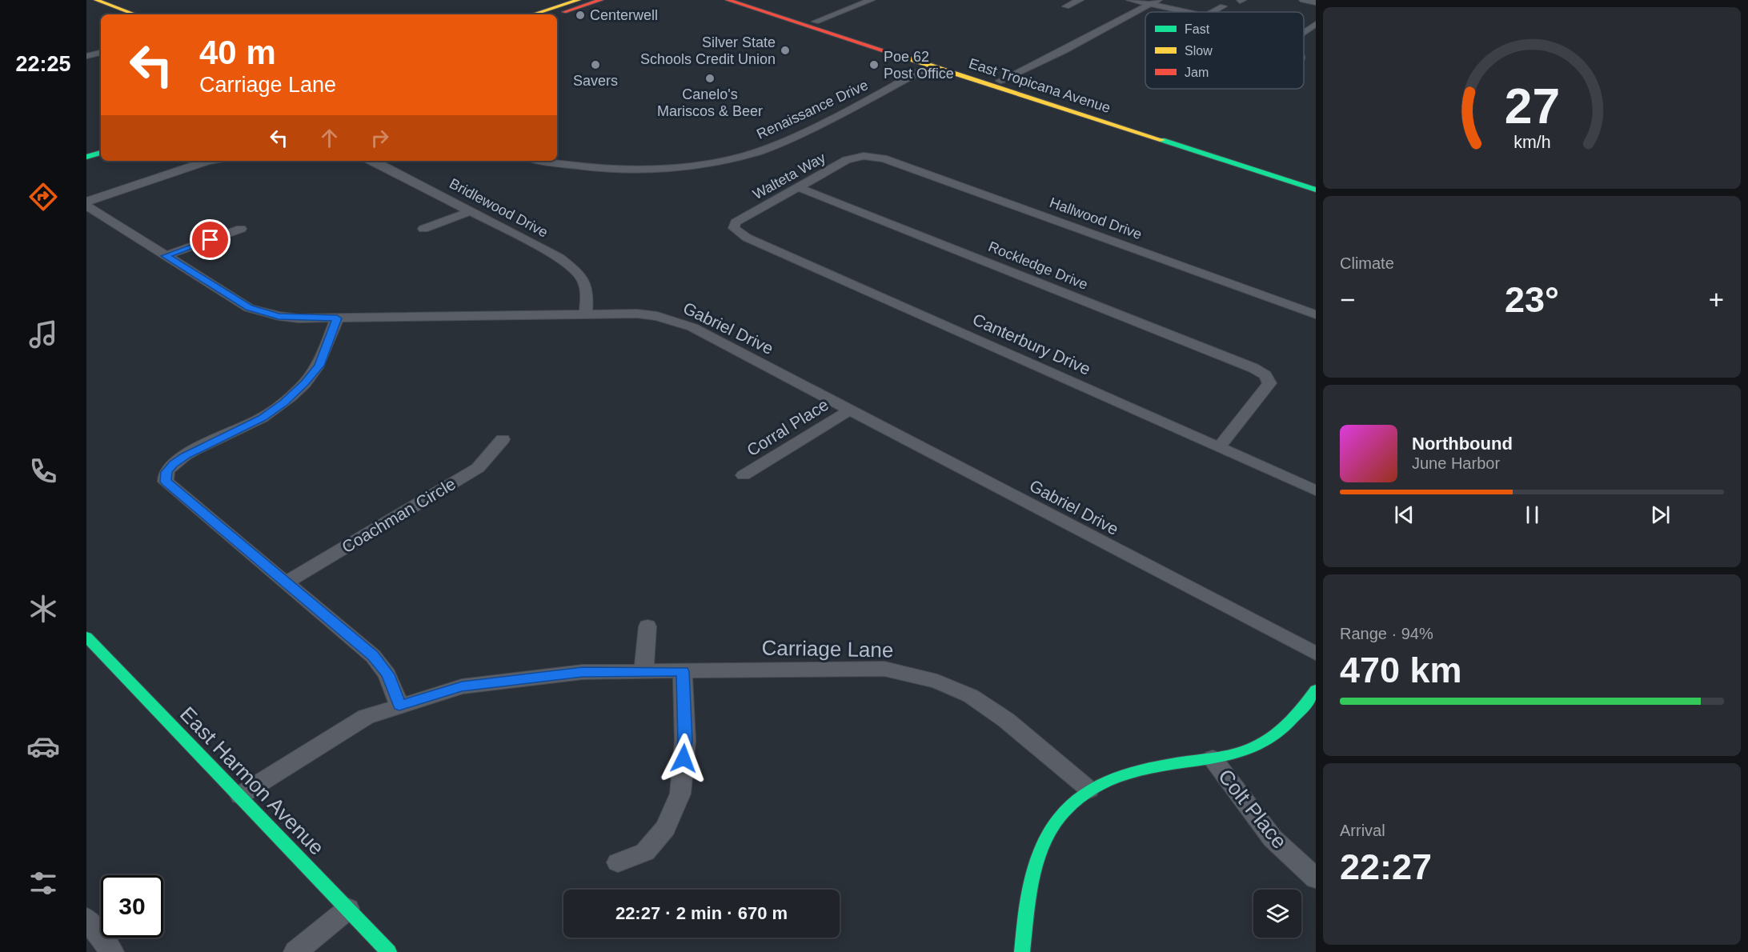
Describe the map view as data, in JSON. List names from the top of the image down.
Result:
{
  "streets": {
    "main road": ["East Tropicana Avenue", "East Harmon Avenue"],
    "street": [
      "Renaissance Drive",
      "Walteta Way",
      "Bridlewood Drive",
      "Hallwood Drive",
      "Rockledge Drive",
      "Gabriel Drive",
      "Canterbury Drive",
      "Corral Place",
      "Coachman Circle",
      "Carriage Lane",
      "Colt Place"
    ]
  },
  "crossings": [
    ["East Tropicana Avenue", "Renaissance Drive"],
    ["Walteta Way", "Hallwood Drive"],
    ["Walteta Way", "Rockledge Drive"],
    ["Walteta Way", "Canterbury Drive"],
    ["Bridlewood Drive", "Gabriel Drive"],
    ["Rockledge Drive", "Canterbury Drive"],
    ["Gabriel Drive", "Corral Place"],
    ["Carriage Lane", "East Harmon Avenue"]
  ],
  "places": [
    "Centerwell",
    "Silver State Schools Credit Union",
    "Savers",
    "Poe 62 Post Office",
    "Canelo's Mariscos & Beer"
  ],
  "legend": ["Fast", "Slow", "Jam"],
  "page": {
    "tabs": "22:25",
    "turn": ["40 m", "Carriage Lane"],
    "tile": [
      "Climate",
      ["Range · 94%", "470 km"],
      ["Arrival", "22:27"]
    ],
    "heat": ["−", "23°", "+"],
    "song": ["Northbound", "June Harbor"],
    "limit": "30",
    "trip": "22:27 · 2 min · 670 m",
    "gauge": ["27", "km/h"]
  }
}
